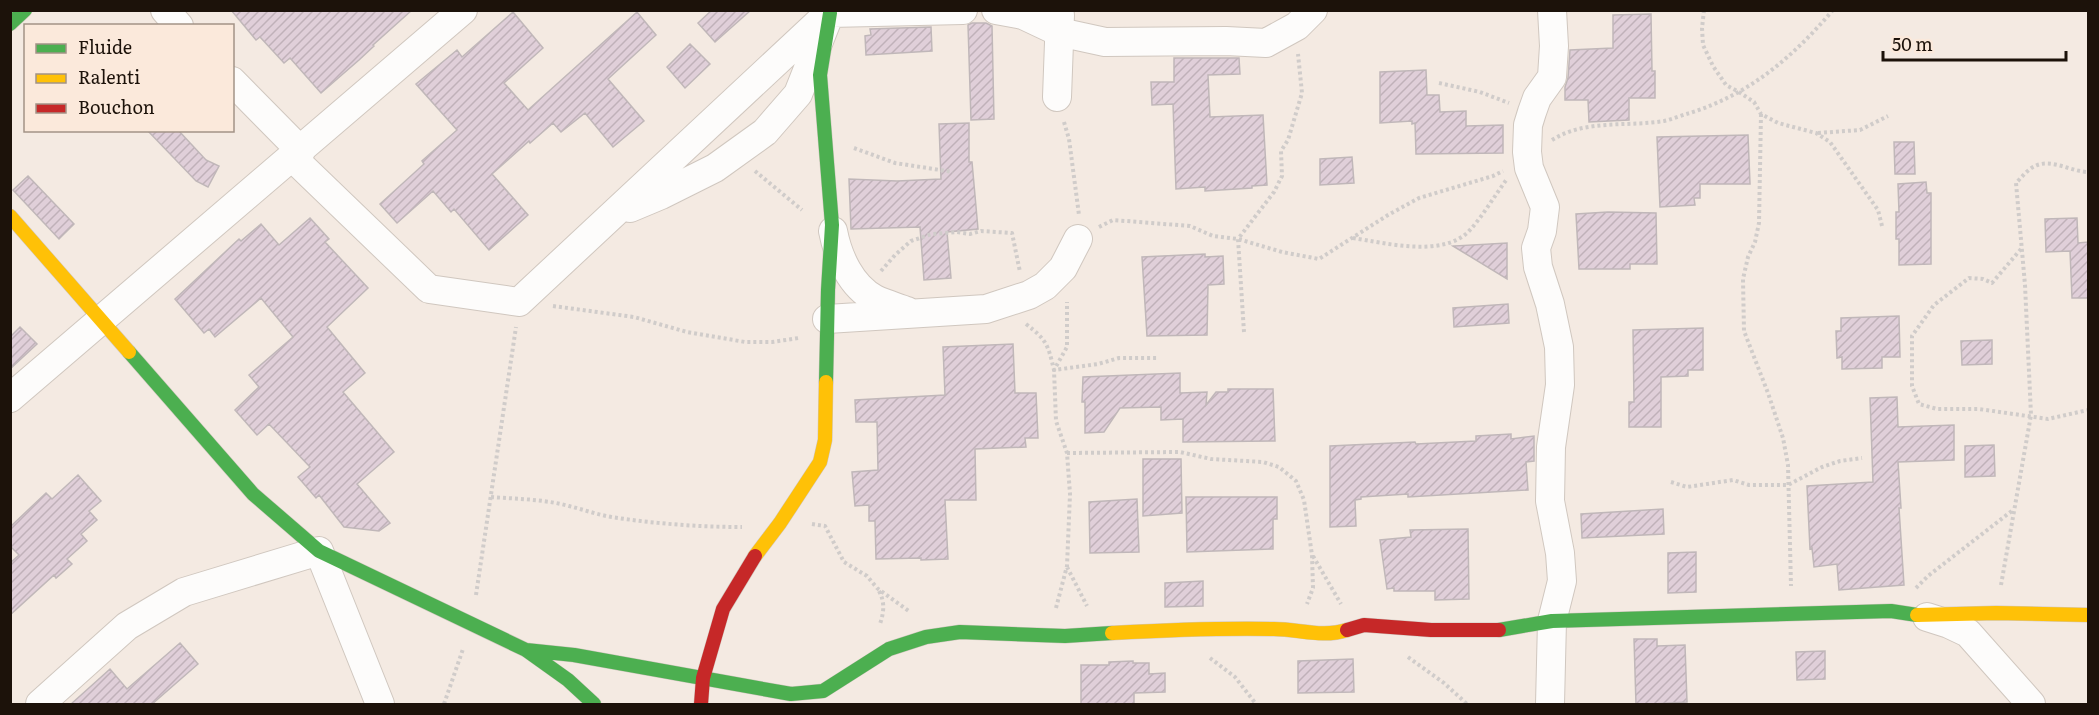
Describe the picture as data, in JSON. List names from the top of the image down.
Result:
{
  "legend": ["Fluide", "Ralenti", "Bouchon"],
  "scale_bar": "50 m"
}
